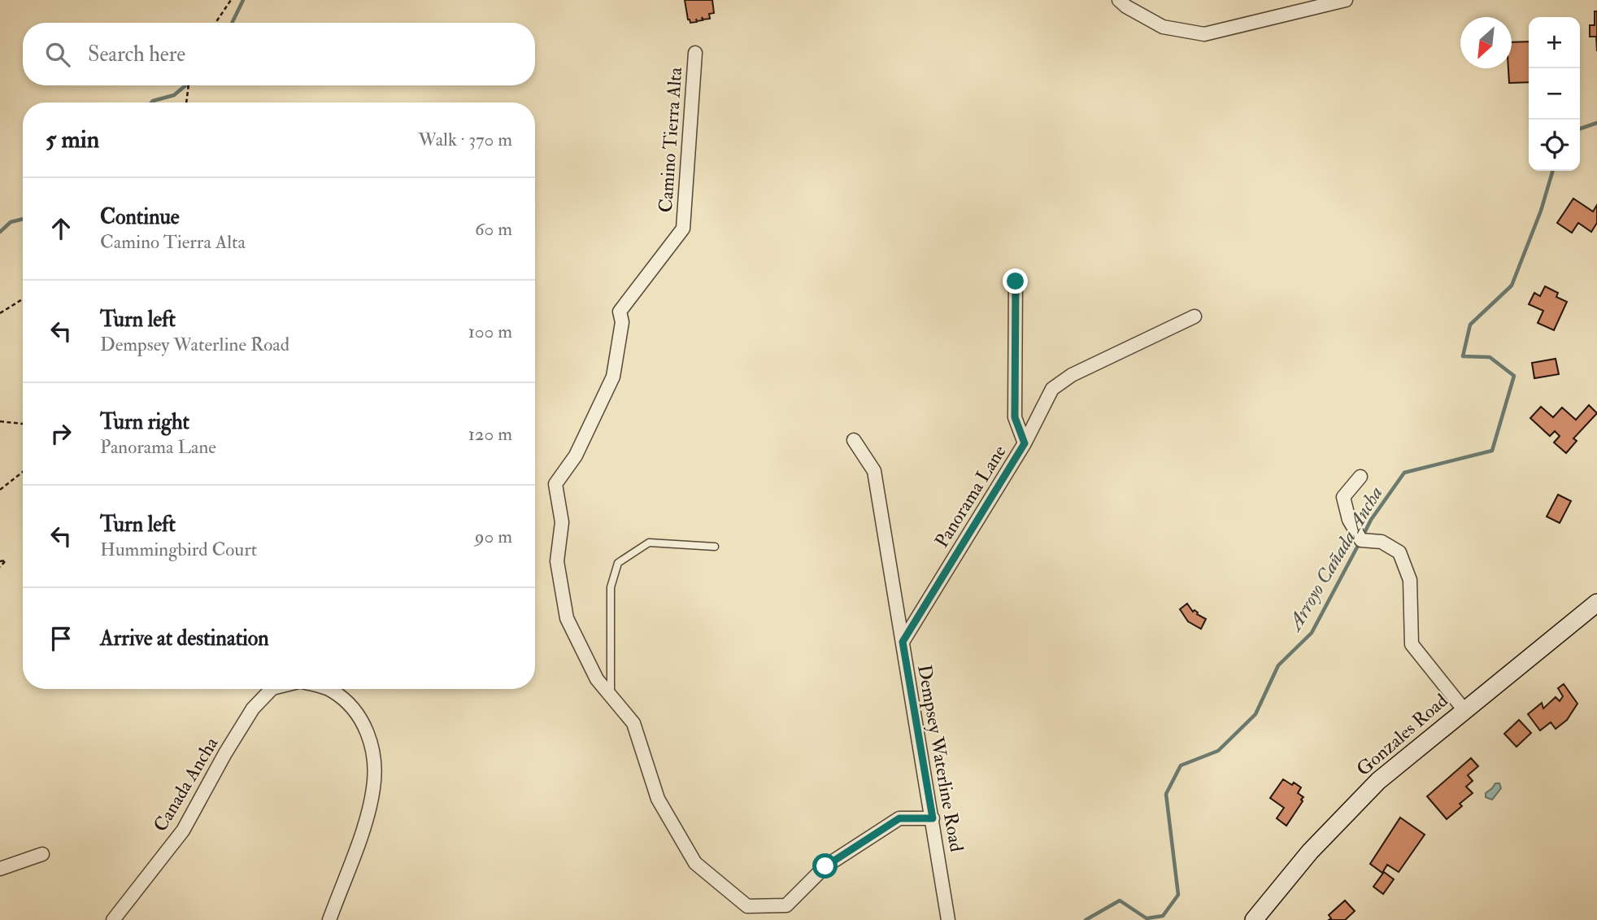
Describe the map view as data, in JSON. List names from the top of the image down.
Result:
{
  "streets": {
    "street": [
      "Camino Tierra Alta",
      "Panorama Lane",
      "Gonzales Road",
      "Dempsey Waterline Road",
      "Canada Ancha"
    ]
  },
  "crossings": [
    ["Camino Tierra Alta", "Dempsey Waterline Road"],
    ["Panorama Lane", "Dempsey Waterline Road"]
  ],
  "water": ["Arroyo Cañada Ancha"],
  "north": "bottom left",
  "page": {
    "map_buttons": ["+", "−"],
    "search": "Search here",
    "heading": ["5 min", "Walk · 370 m"],
    "list": [
      ["Continue", "Camino Tierra Alta", "60 m"],
      ["Turn left", "Dempsey Waterline Road", "100 m"],
      ["Turn right", "Panorama Lane", "120 m"],
      ["Turn left", "Hummingbird Court", "90 m"],
      "Arrive at destination"
    ]
  }
}
